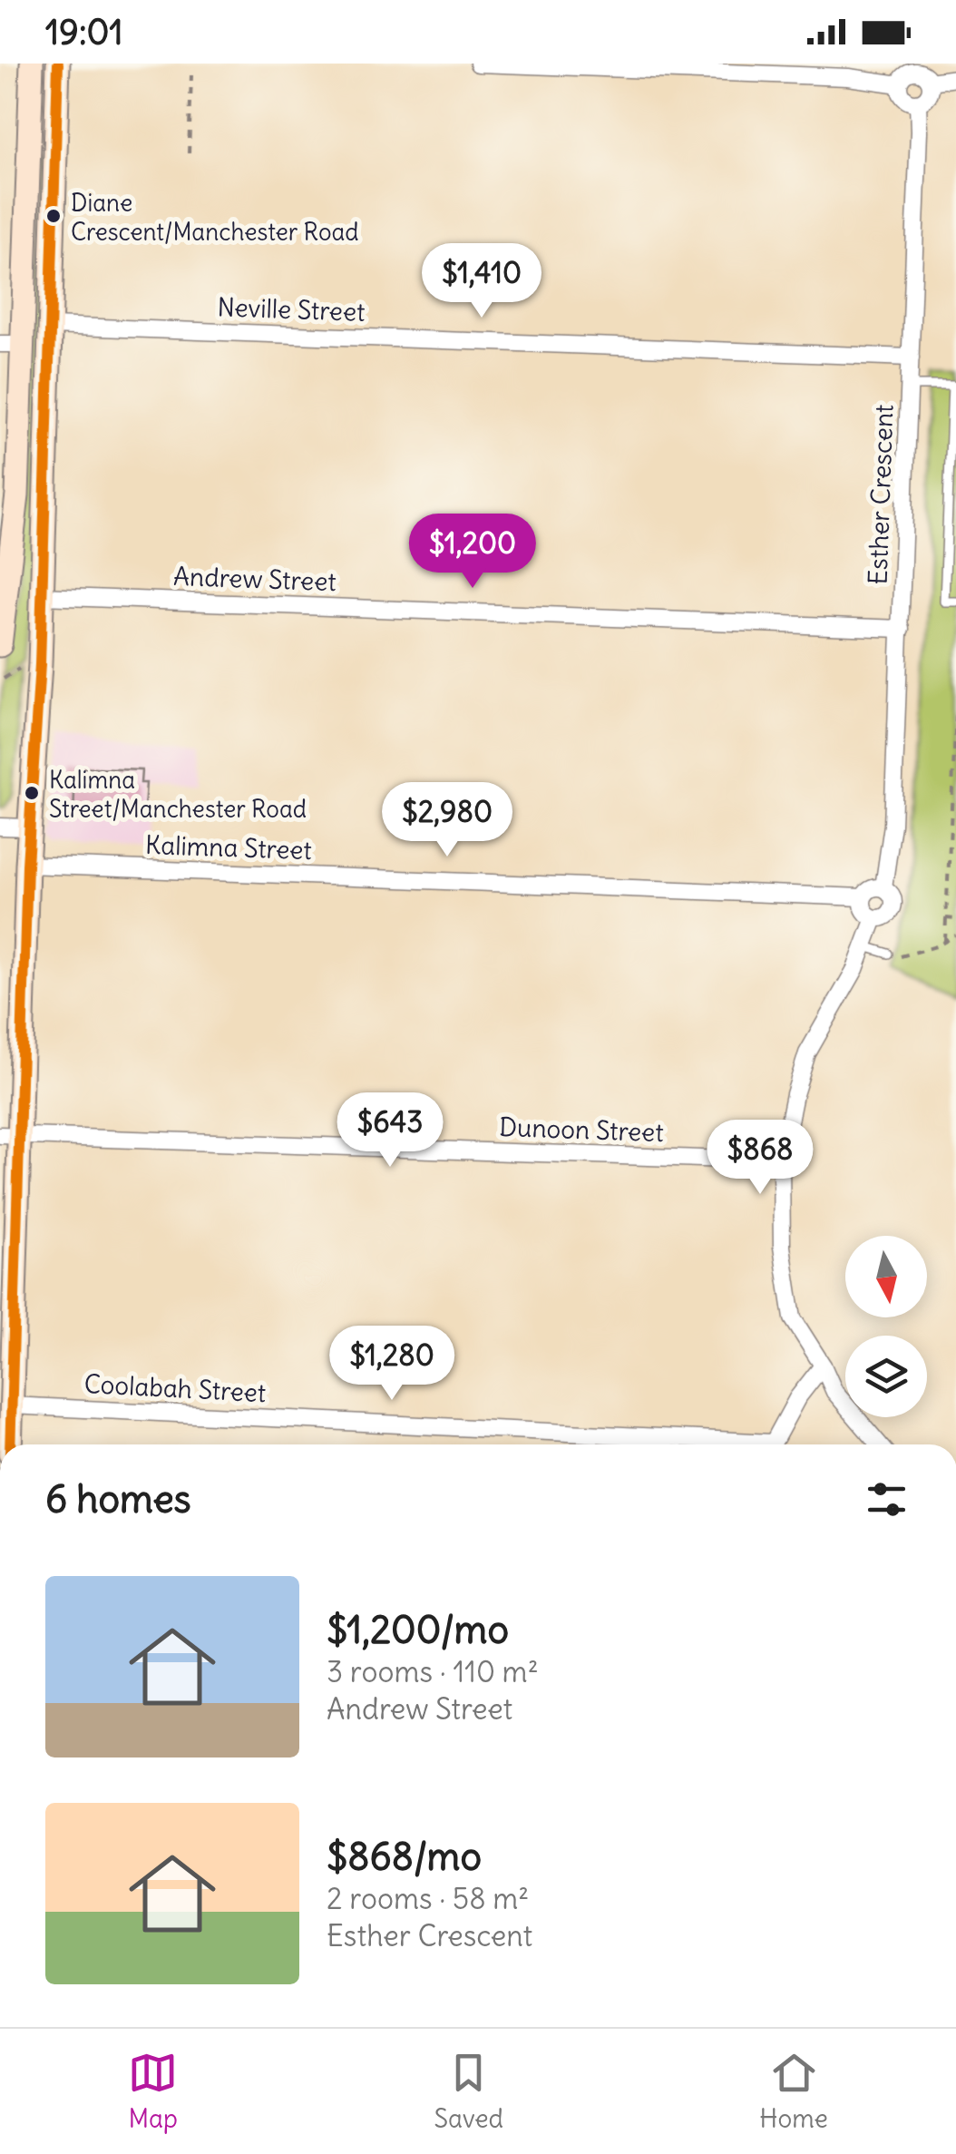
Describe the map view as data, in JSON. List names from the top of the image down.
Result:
{
  "streets": {
    "street": [
      "Neville Street",
      "Esther Crescent",
      "Andrew Street",
      "Kalimna Street",
      "Dunoon Street",
      "Coolabah Street"
    ]
  },
  "crossings": [
    ["Neville Street", "Esther Crescent"],
    ["Esther Crescent", "Andrew Street"],
    ["Esther Crescent", "Kalimna Street"]
  ],
  "places": ["Diane Crescent/Manchester Road", "Kalimna Street/Manchester Road"],
  "north": "bottom",
  "page": {
    "status": "19:01",
    "price": [
      "$1,410",
      "$1,200",
      "$2,980",
      "$643",
      "$868",
      "$1,280"
    ],
    "heading": "6 homes",
    "list": [
      {
        "name": "$1,200/mo",
        "note": "3 rooms · 110 m² · Andrew Street"
      },
      {
        "name": "$868/mo",
        "note": "2 rooms · 58 m² · Esther Crescent"
      }
    ],
    "tabs": ["Map", "Saved", "Home"]
  }
}
